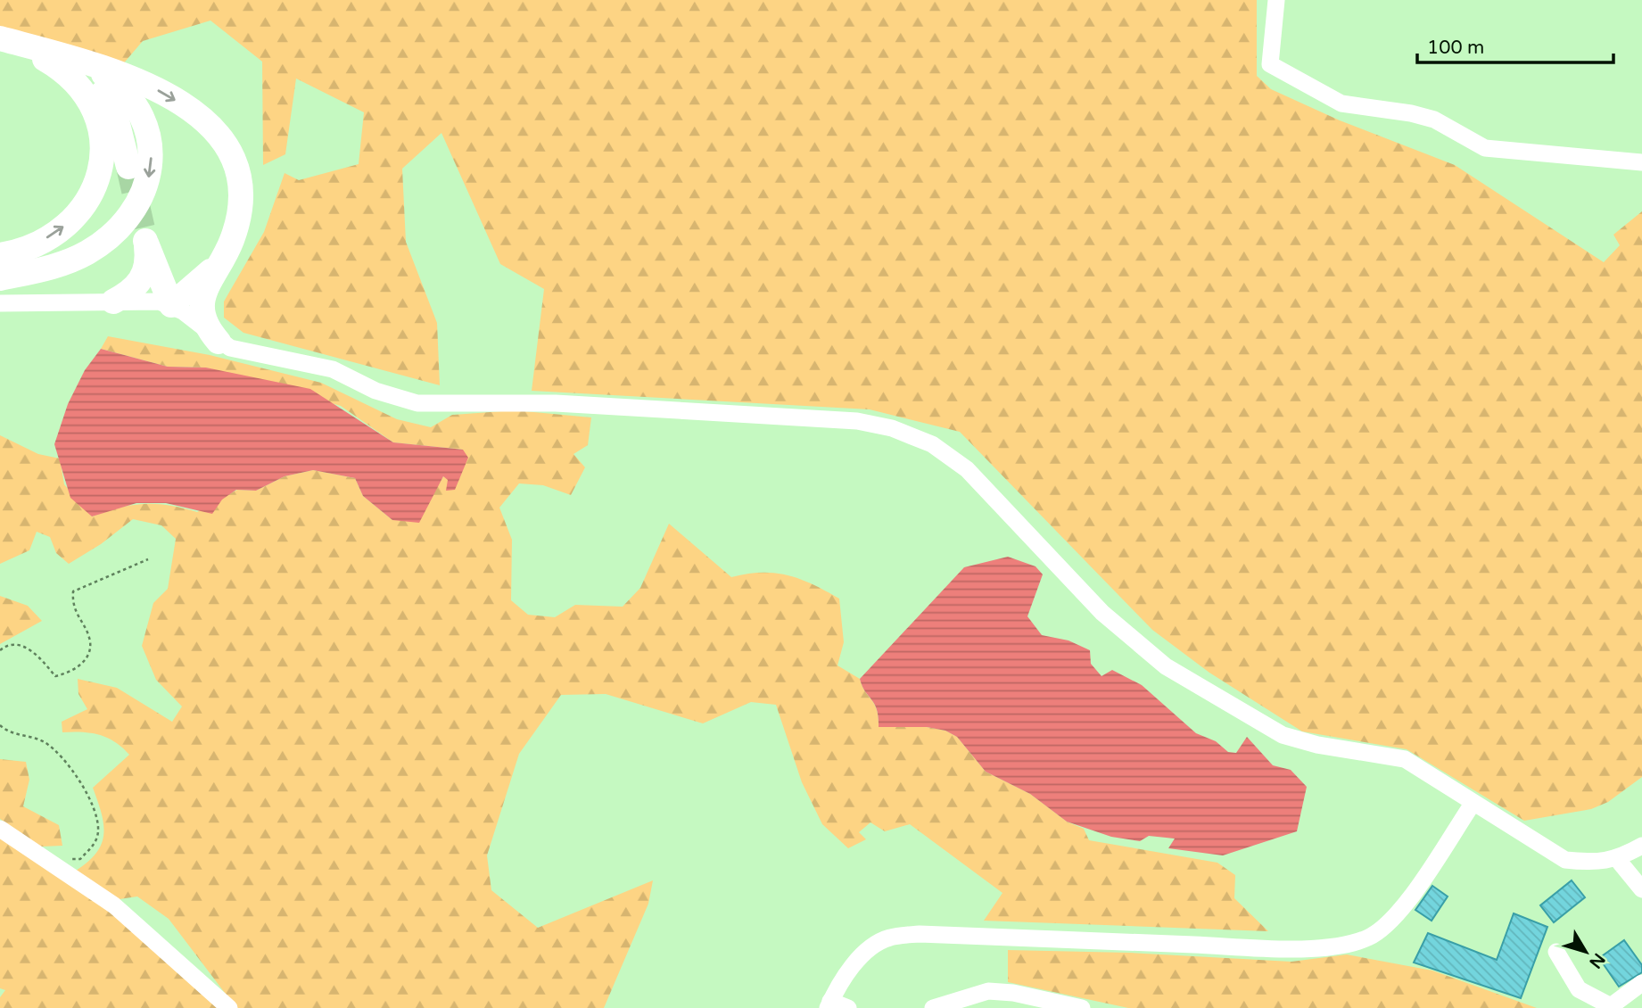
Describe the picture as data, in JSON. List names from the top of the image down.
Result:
{
  "scale_bar": "100 m",
  "north": "bottom right"
}
